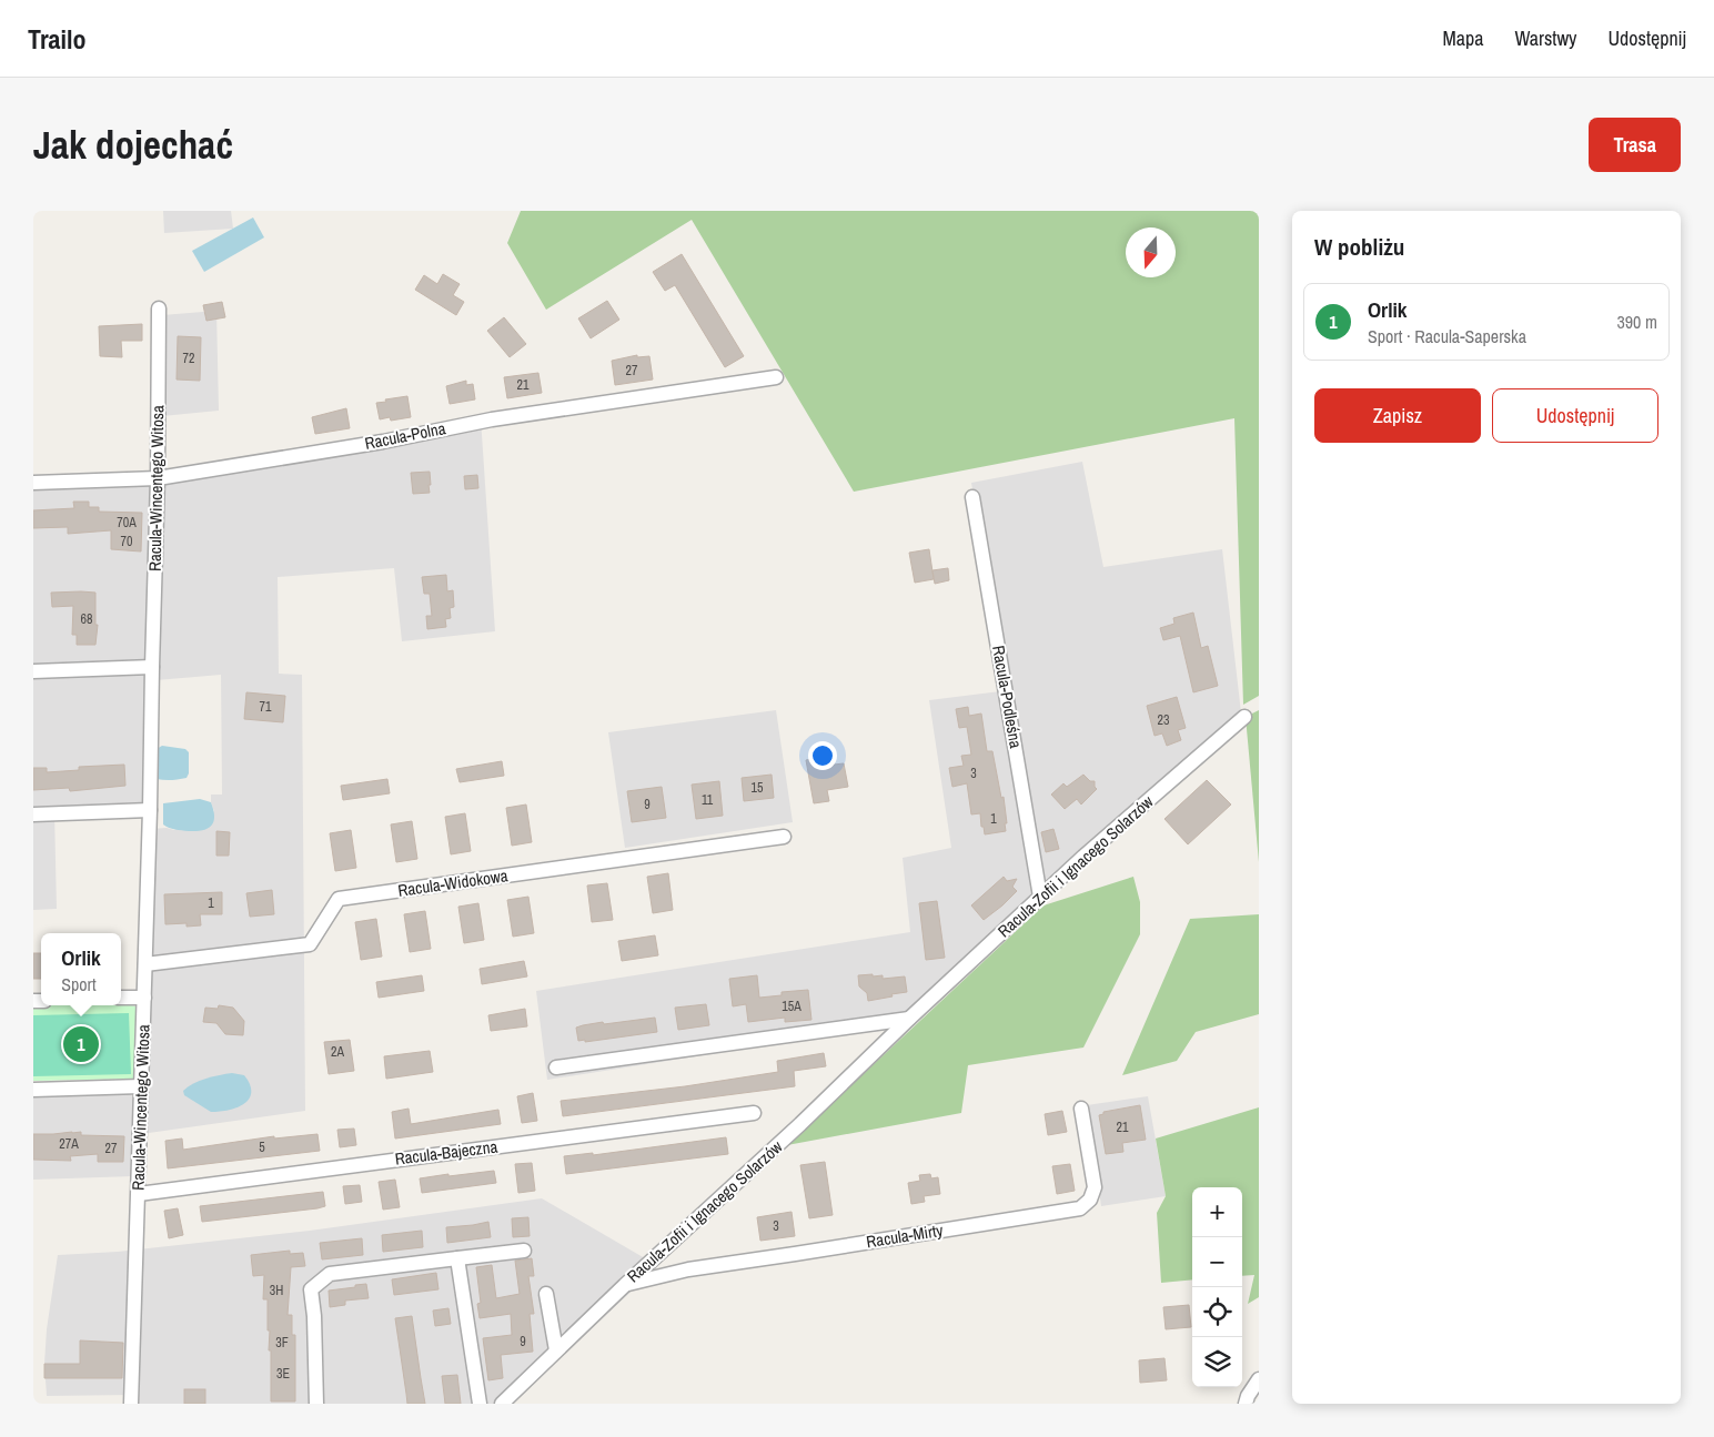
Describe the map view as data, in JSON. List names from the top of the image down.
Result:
{
  "streets": {
    "street": [
      "Racula-Polna",
      "Racula-Wincentego Witosa",
      "Racula-Podleśna",
      "Racula-Zofii i Ignacego Solarzów",
      "Racula-Widokowa",
      "Racula-Bajeczna",
      "Racula-Mirty"
    ]
  },
  "crossings": [
    ["Racula-Polna", "Racula-Wincentego Witosa"],
    ["Racula-Wincentego Witosa", "Racula-Widokowa"],
    ["Racula-Wincentego Witosa", "Racula-Bajeczna"],
    ["Racula-Podleśna", "Racula-Zofii i Ignacego Solarzów"],
    ["Racula-Zofii i Ignacego Solarzów", "Racula-Mirty"]
  ],
  "house_numbers": [
    "72",
    "27",
    "21",
    "70A",
    "70",
    "68",
    "71",
    "23",
    "3",
    "15",
    "11",
    "9",
    "1",
    "1",
    "15A",
    "2A",
    "21",
    "27A",
    "5",
    "27",
    "3",
    "3H",
    "9",
    "3F",
    "3E"
  ],
  "north": "bottom",
  "page": {
    "header": "Trailo",
    "nav": ["Mapa", "Warstwy", "Udostępnij"],
    "buttons": [
      "Trasa",
      ["Zapisz", "Udostępnij"]
    ],
    "title": "Jak dojechać",
    "heading": "W pobliżu",
    "list": [
      {
        "mark": "1",
        "name": "Orlik",
        "note": "Sport · Racula-Saperska",
        "value": "390 m"
      }
    ],
    "popup": ["Orlik", "Sport"],
    "pins": "1",
    "map_buttons": ["+", "−"]
  }
}
